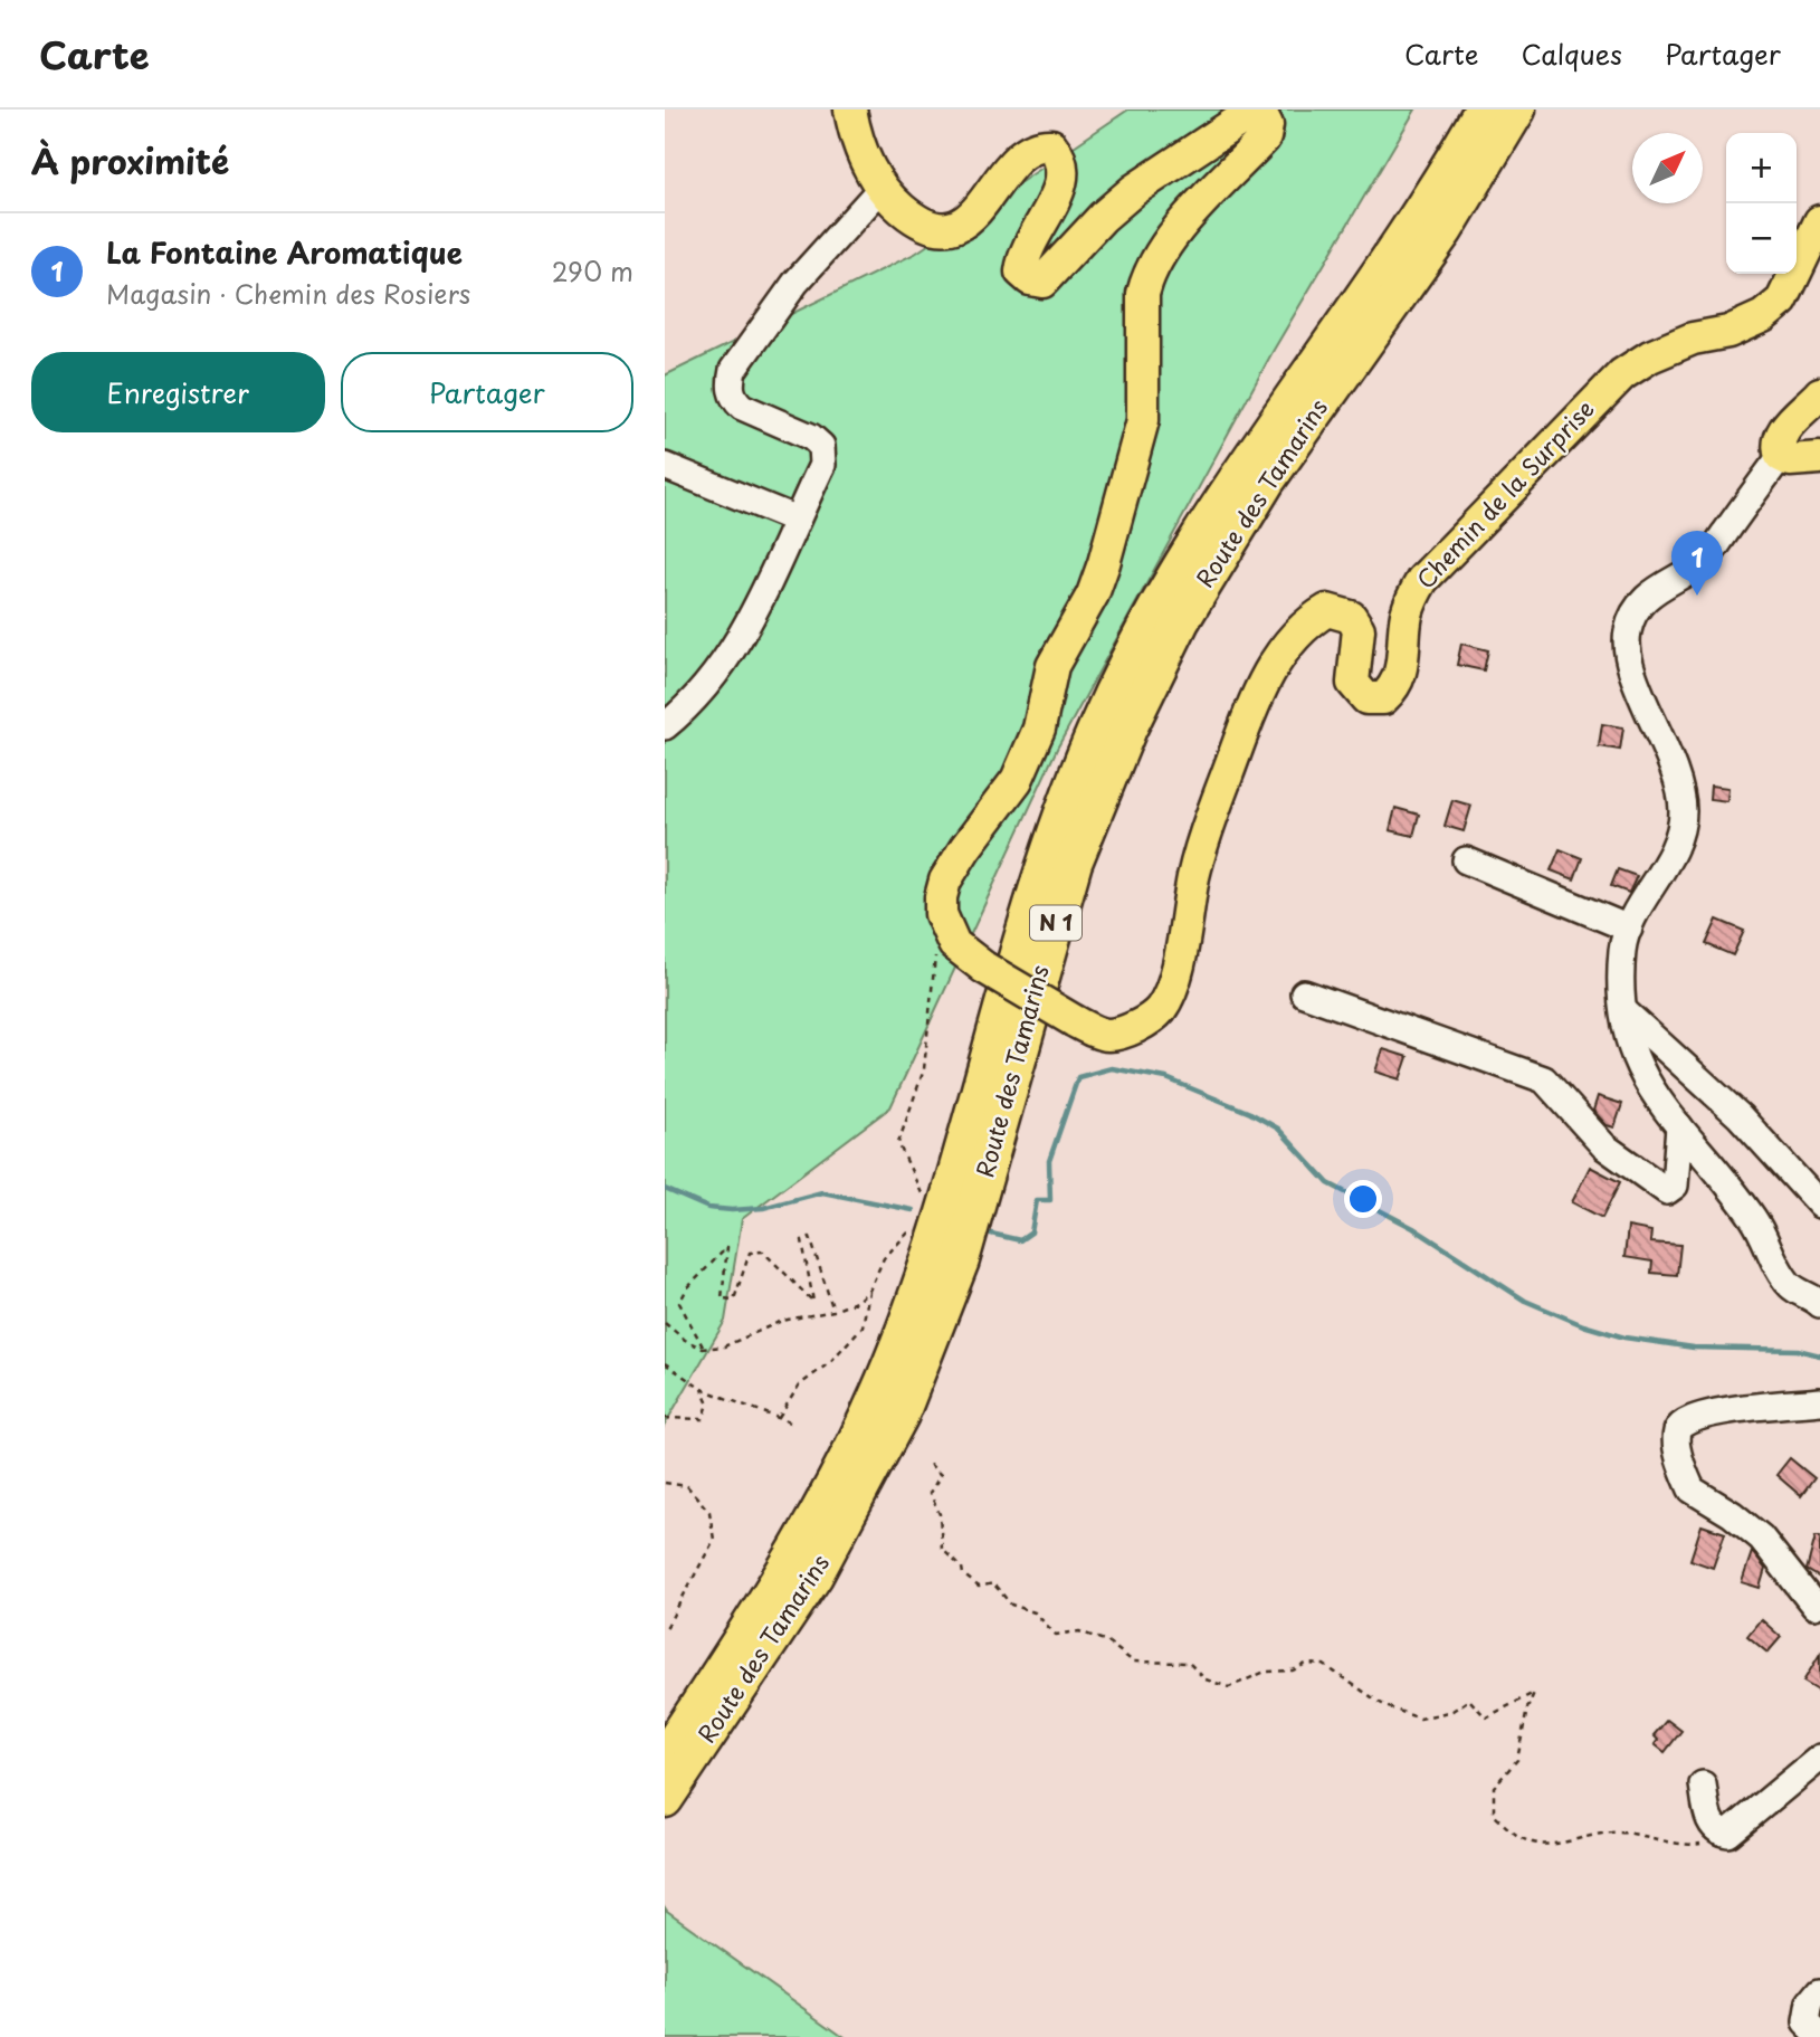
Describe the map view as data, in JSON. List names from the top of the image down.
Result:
{
  "streets": {
    "highway": ["Route des Tamarins", "N 1"],
    "main road": ["Chemin de la Surprise"]
  },
  "north": "top right",
  "page": {
    "header": "Carte",
    "nav": ["Carte", "Calques", "Partager"],
    "heading": "À proximité",
    "map_buttons": ["+", "−"],
    "list": [
      {
        "mark": "1",
        "name": "La Fontaine Aromatique",
        "note": "Magasin · Chemin des Rosiers",
        "value": "290 m"
      }
    ],
    "buttons": ["Enregistrer", "Partager"],
    "pins": "1"
  }
}
